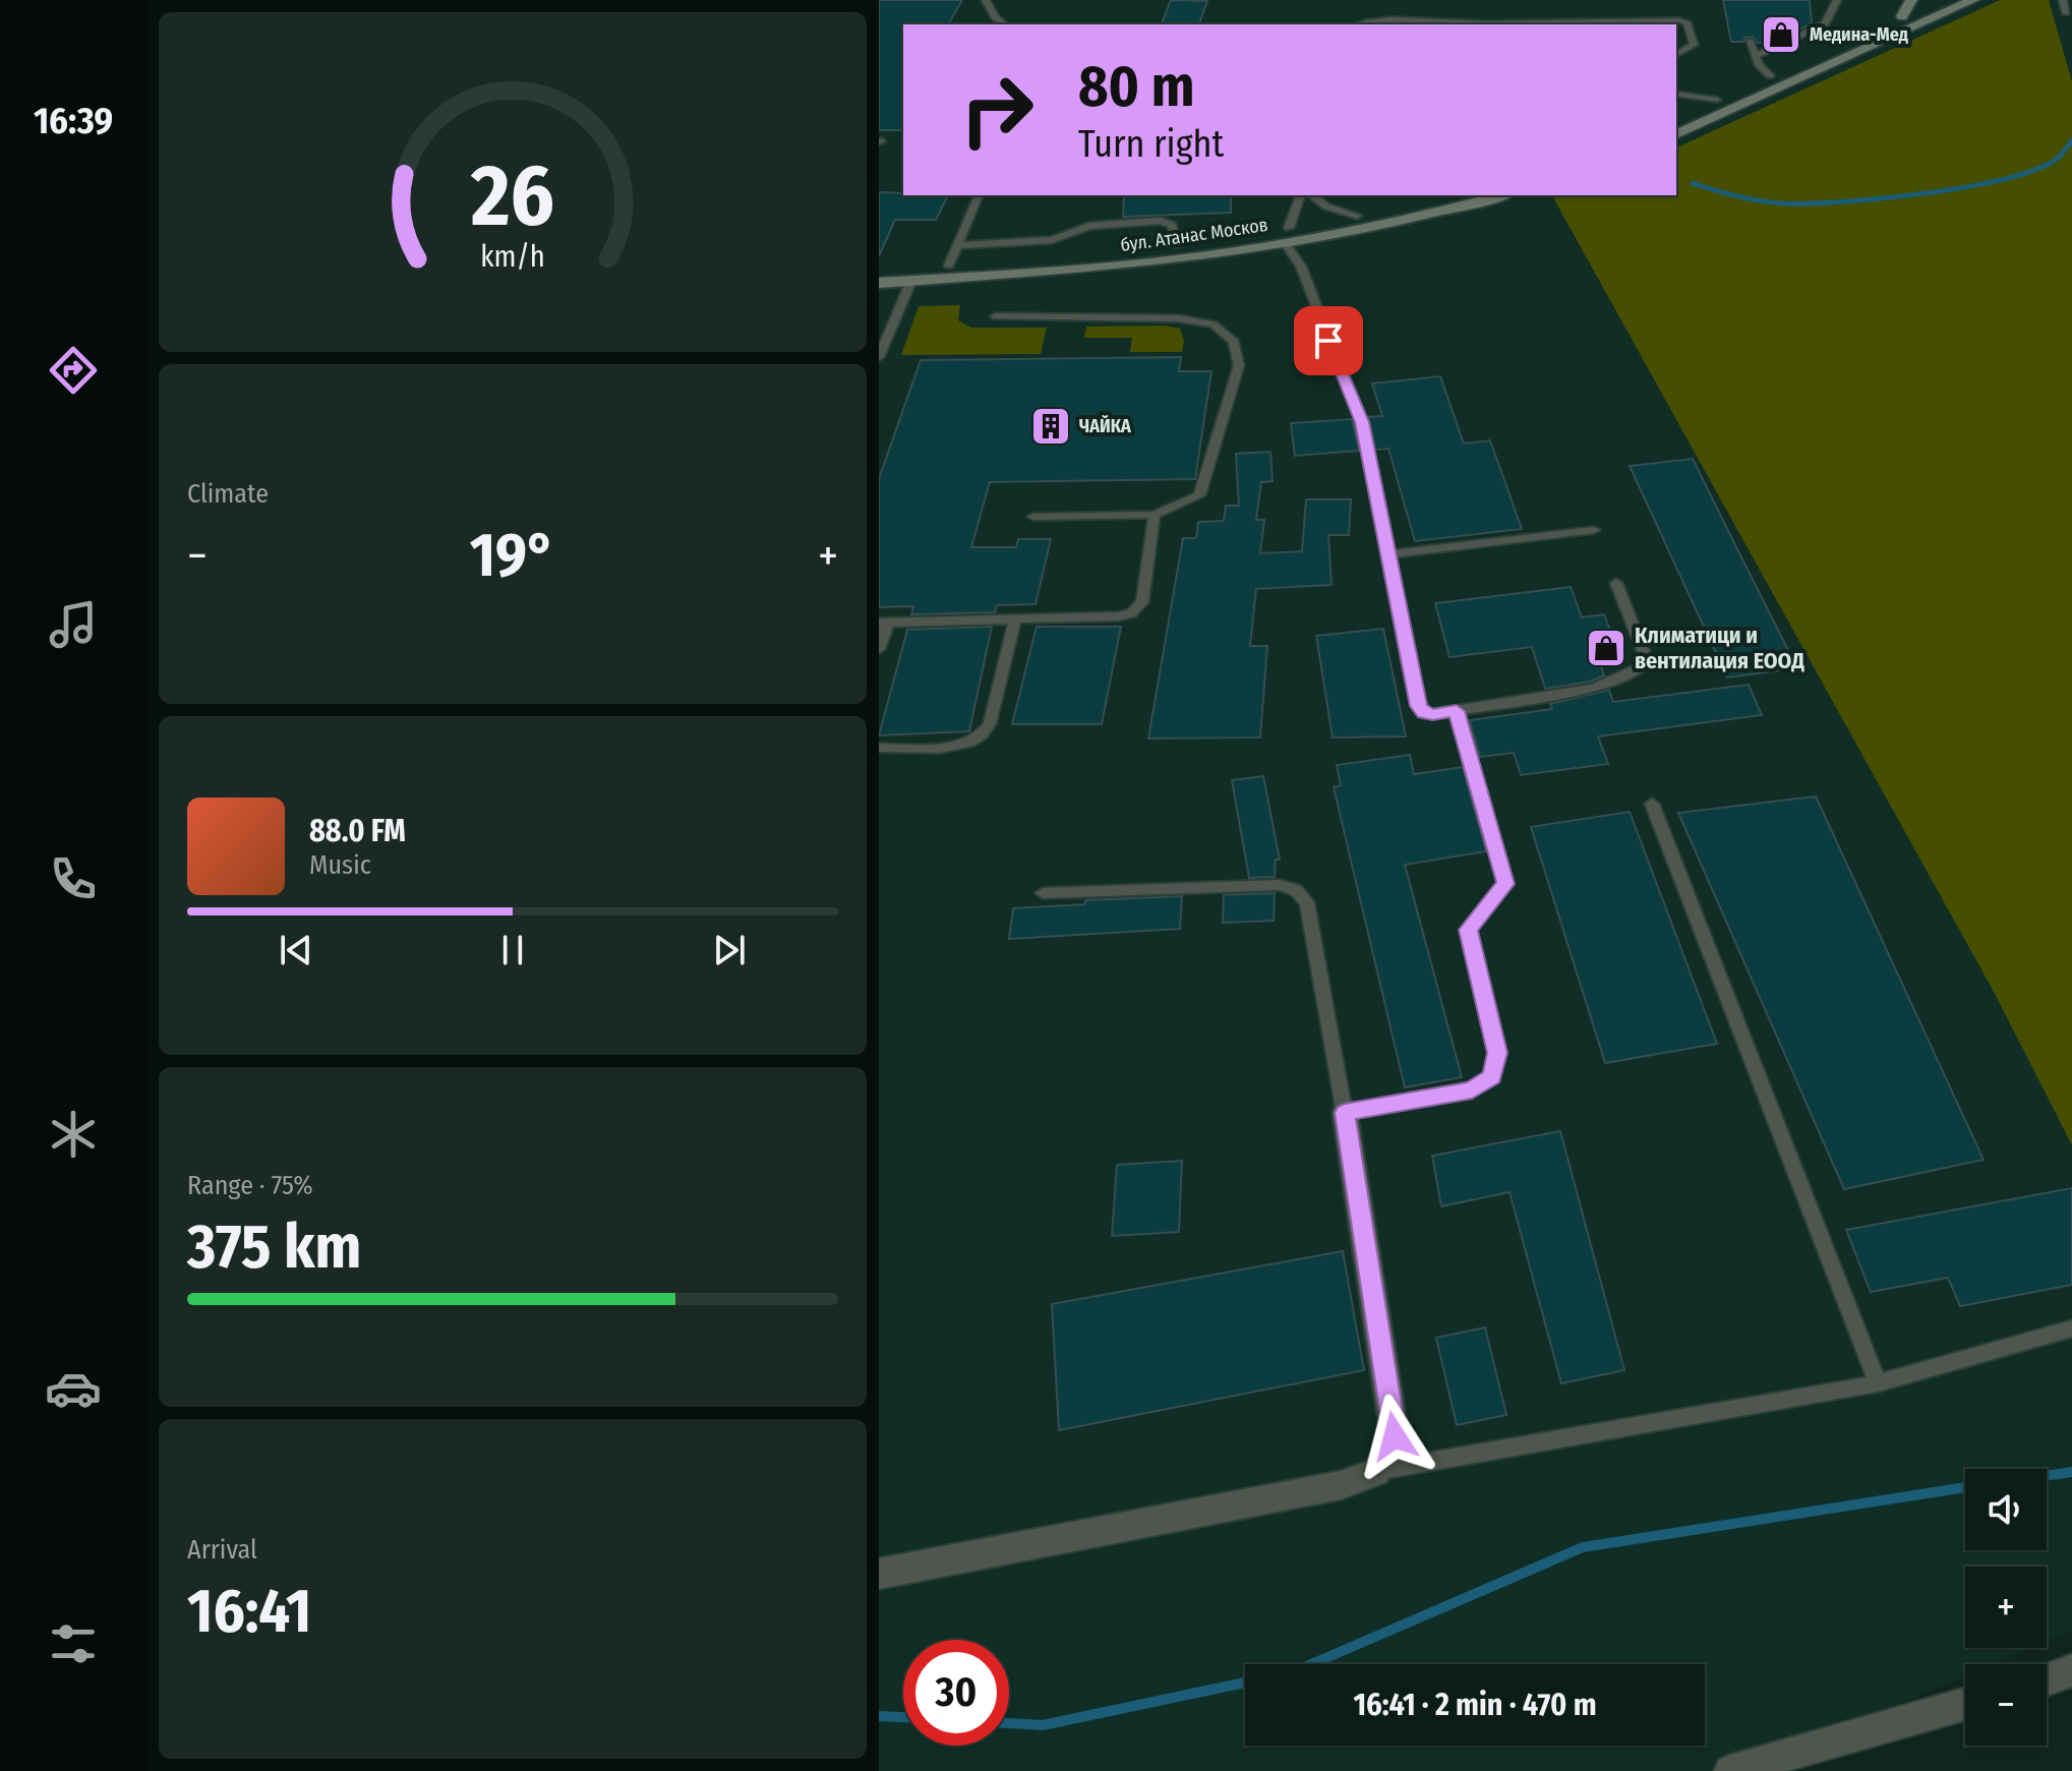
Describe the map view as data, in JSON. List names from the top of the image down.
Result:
{
  "streets": {
    "main road": ["бул. Атанас Москов"]
  },
  "places": {
    "shop": ["Медина-Мед", "Климатици и вентилация ЕООД"],
    "building": ["ЧАЙКА"]
  },
  "page": {
    "tabs": "16:39",
    "turn": ["80 m", "Turn right"],
    "tile": [
      "Climate",
      ["Range · 75%", "375 km"],
      ["Arrival", "16:41"]
    ],
    "heat": ["−", "19°", "+"],
    "song": ["88.0 FM", "Music"],
    "map_buttons": ["+", "−"],
    "limit": "30",
    "trip": "16:41 · 2 min · 470 m",
    "gauge": ["26", "km/h"]
  }
}
